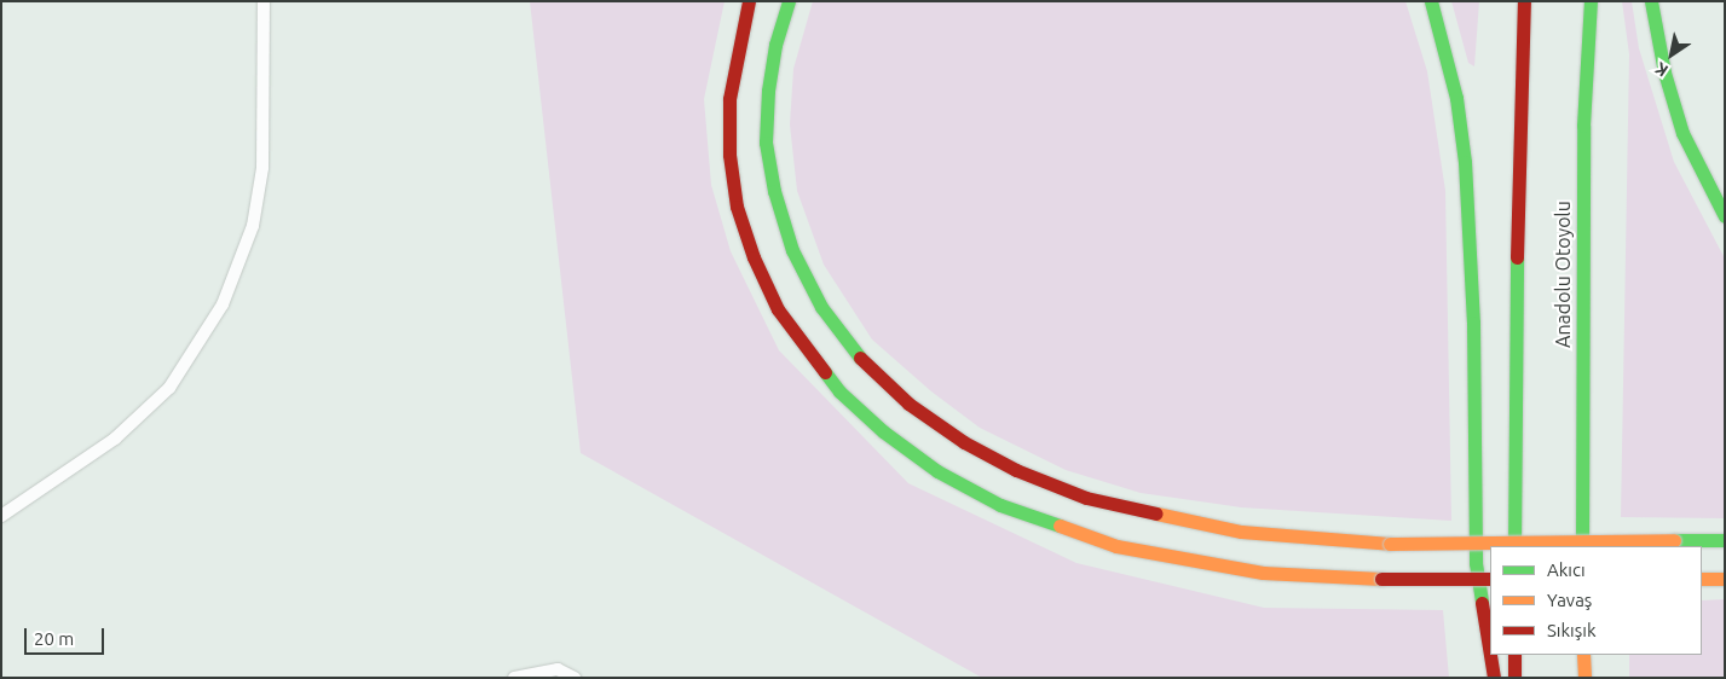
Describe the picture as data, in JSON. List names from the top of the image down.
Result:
{
  "streets": {
    "highway": ["Anadolu Otoyolu"]
  },
  "legend": ["Akıcı", "Yavaş", "Sıkışık"],
  "scale_bar": "20 m",
  "north": "bottom left"
}
